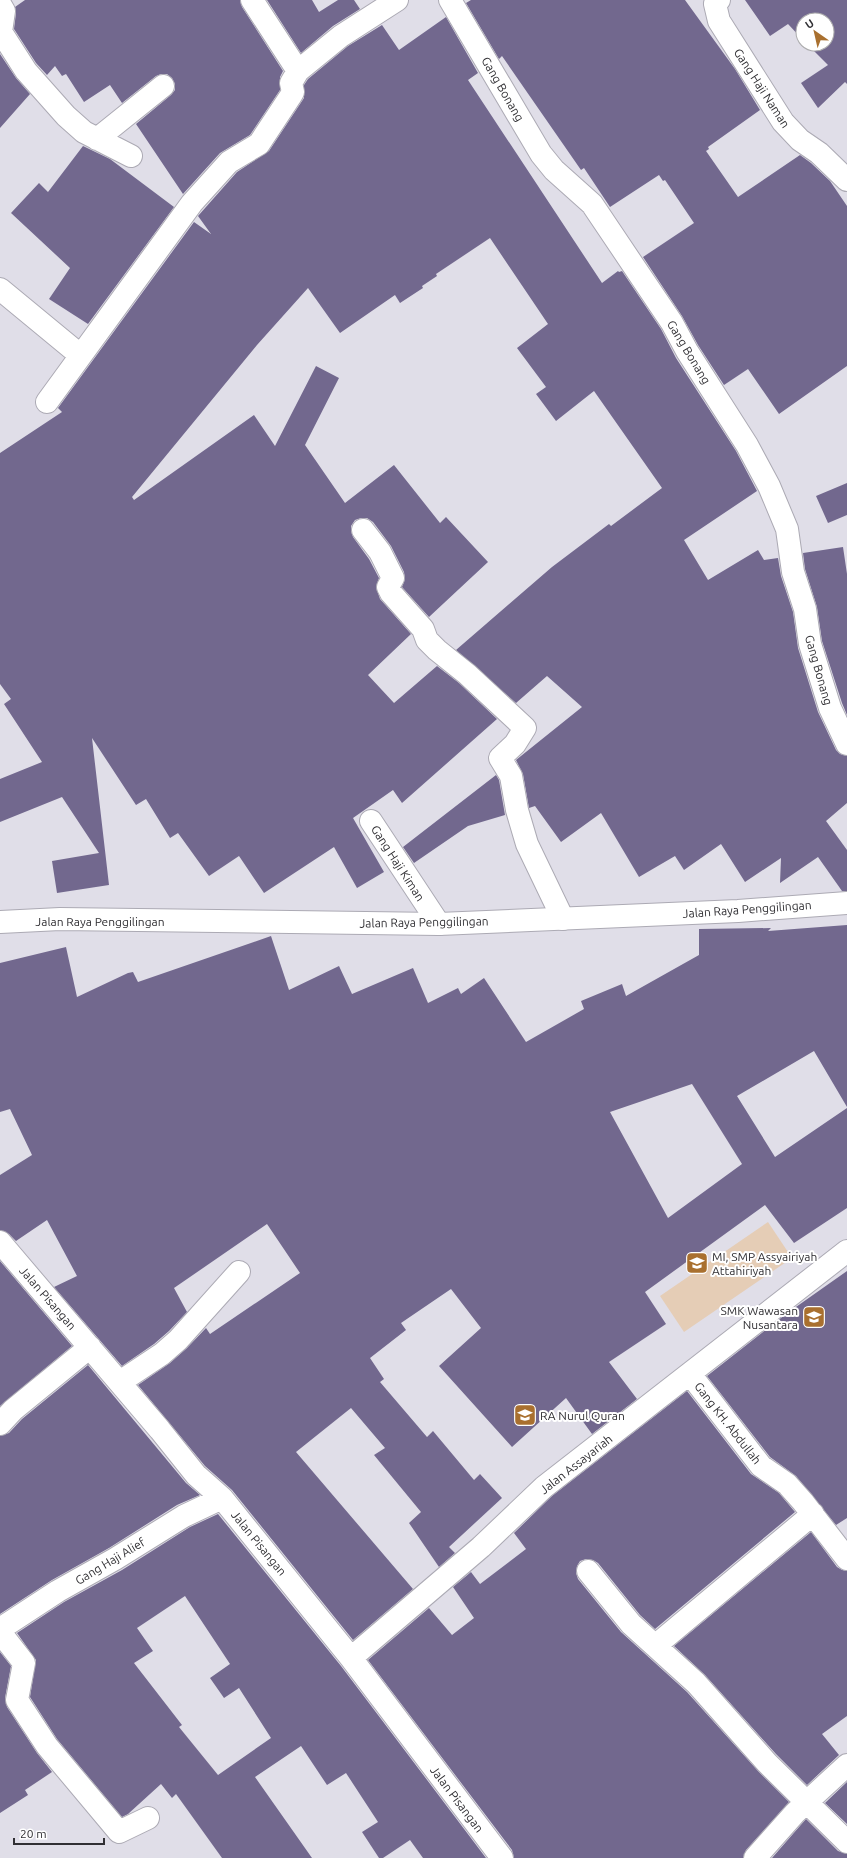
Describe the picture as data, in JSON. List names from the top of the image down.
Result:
{
  "streets": {
    "street": [
      "Gang Haji Naman",
      "Gang Bonang",
      "Gang Haji Kiman",
      "Jalan Raya Penggilingan",
      "Jalan Pisangan",
      "Gang KH. Abdullah",
      "Jalan Assayariah",
      "Gang Haji Alief"
    ]
  },
  "crossings": [
    ["Gang Haji Kiman", "Jalan Raya Penggilingan"],
    ["Jalan Pisangan", "Jalan Assayariah"],
    ["Jalan Pisangan", "Gang Haji Alief"],
    ["Gang KH. Abdullah", "Jalan Assayariah"]
  ],
  "places": {
    "school or university": ["MI, SMP Assyairiyah Attahiriyah", "SMK Wawasan Nusantara", "RA Nurul Quran"]
  },
  "scale_bar": "20 m",
  "north": "top left"
}
